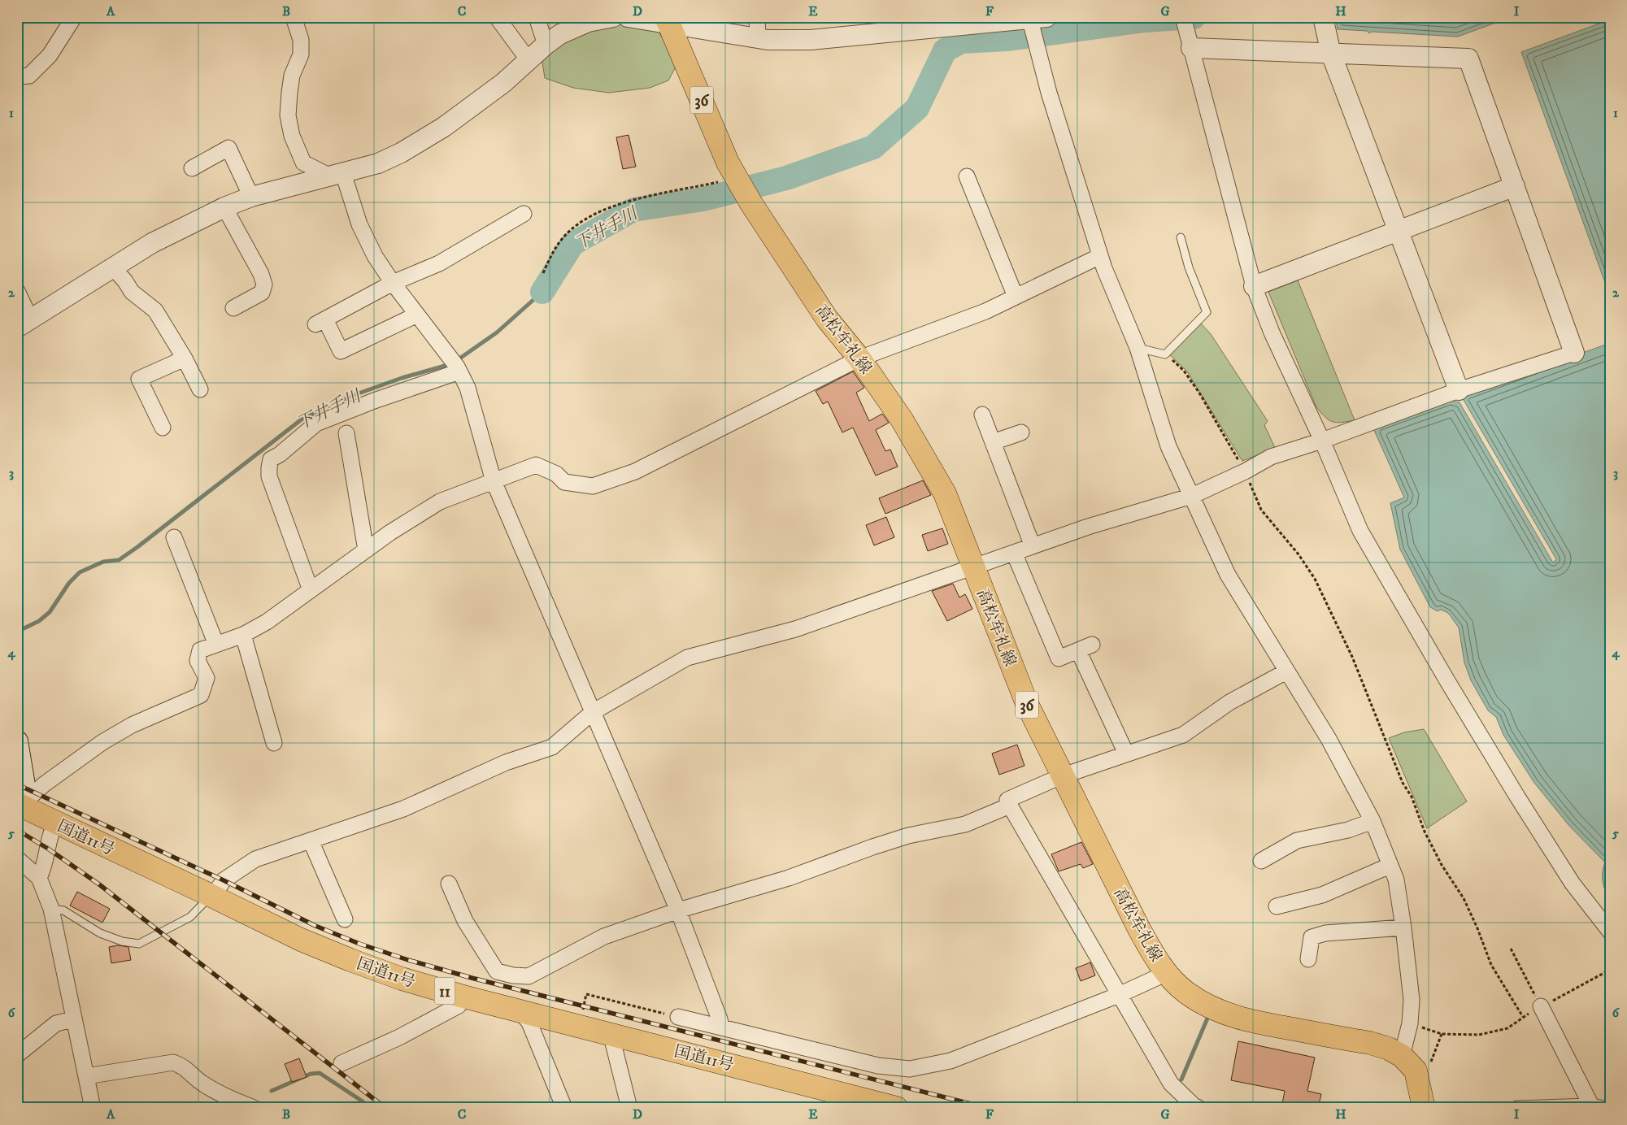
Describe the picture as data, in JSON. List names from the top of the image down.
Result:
{
  "streets": {
    "main road": [
      "36",
      "高松牟礼線",
      "国道11号",
      "11"
    ]
  },
  "water": ["下井手川"],
  "grid": {
    "columns": [
      "A",
      "B",
      "C",
      "D",
      "E",
      "F",
      "G",
      "H",
      "I"
    ],
    "rows": [
      "1",
      "2",
      "3",
      "4",
      "5",
      "6"
    ]
  }
}
